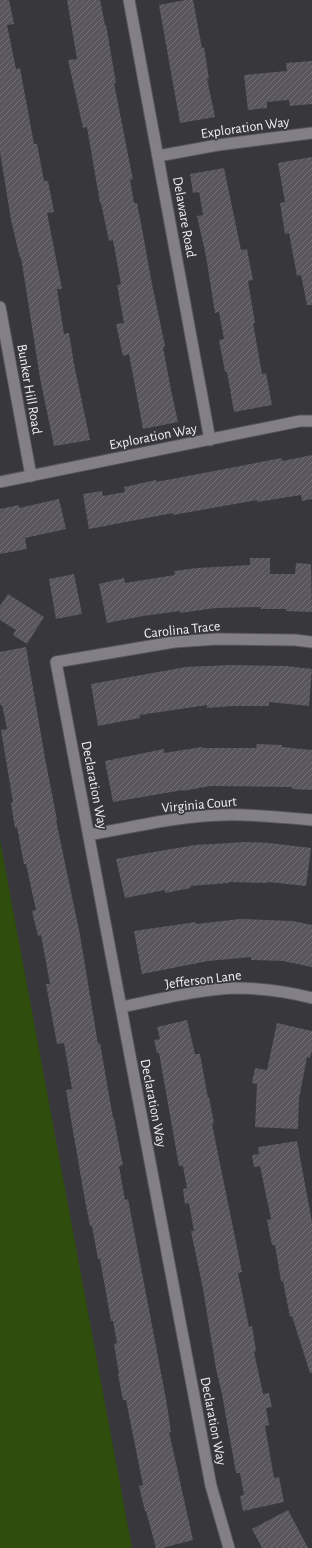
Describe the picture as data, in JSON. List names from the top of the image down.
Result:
{
  "streets": {
    "street": [
      "Exploration Way",
      "Delaware Road",
      "Bunker Hill Road",
      "Carolina Trace",
      "Declaration Way",
      "Virginia Court",
      "Jefferson Lane"
    ]
  },
  "crossings": [
    ["Exploration Way", "Delaware Road"],
    ["Exploration Way", "Bunker Hill Road"],
    ["Carolina Trace", "Declaration Way"],
    ["Declaration Way", "Virginia Court"],
    ["Declaration Way", "Jefferson Lane"]
  ]
}
